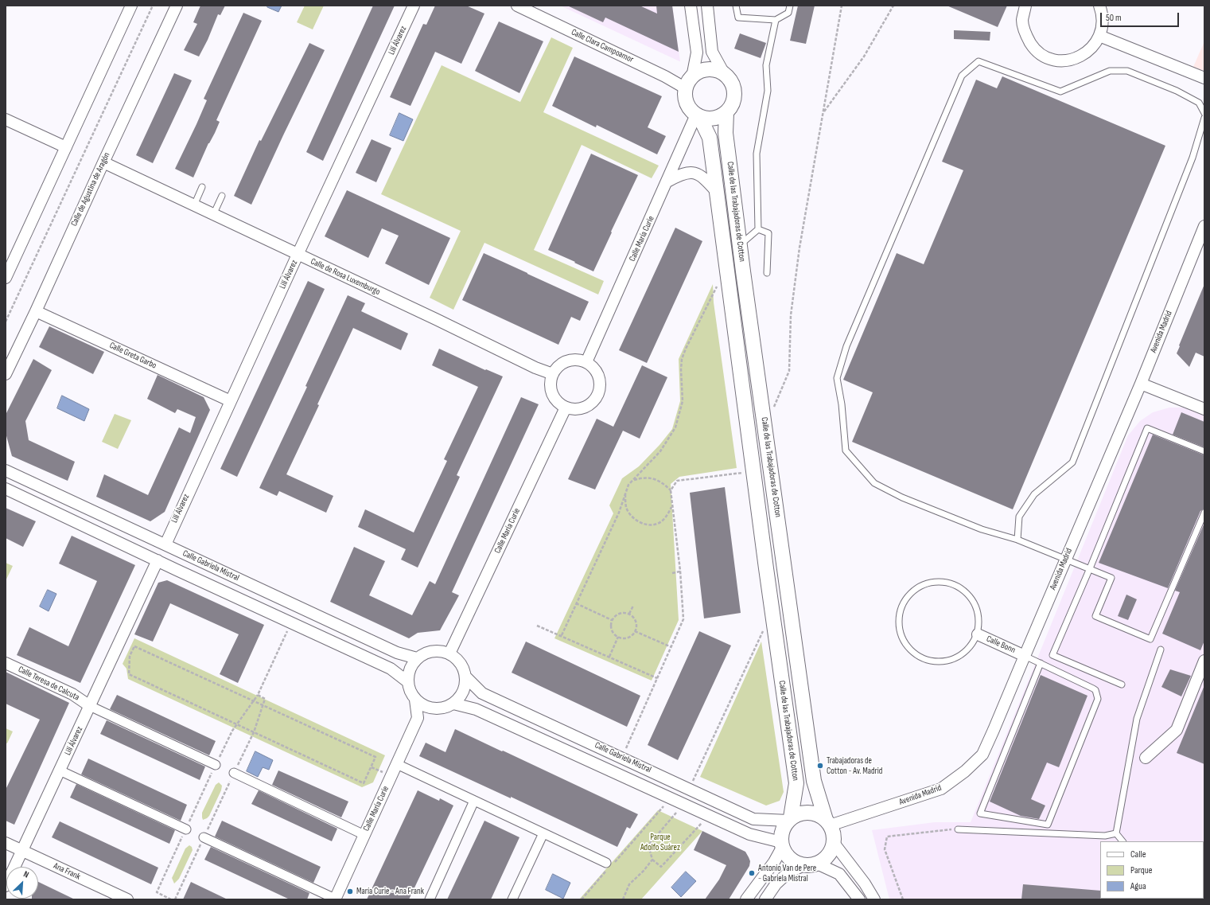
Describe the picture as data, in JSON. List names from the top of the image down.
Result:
{
  "streets": {
    "street": [
      "Lilí Álvarez",
      "Calle Clara Campoamor",
      "Calle de Agustina de Aragón",
      "Calle de las Trabajadoras de Cotton",
      "Calle María Curie",
      "Calle de Rosa Luxemburgo",
      "Avenida Madrid",
      "Calle Greta Garbo",
      "Calle Gabriela Mistral",
      "Calle Bonn",
      "Calle Teresa de Calcuta",
      "Ana Frank"
    ]
  },
  "crossings": [
    ["Lilí Álvarez", "Calle de Rosa Luxemburgo"],
    ["Lilí Álvarez", "Calle Greta Garbo"],
    ["Lilí Álvarez", "Calle Gabriela Mistral"],
    ["Lilí Álvarez", "Calle Teresa de Calcuta"],
    ["Lilí Álvarez", "Ana Frank"],
    ["Calle Clara Campoamor", "Calle de las Trabajadoras de Cotton"],
    ["Calle Clara Campoamor", "Calle María Curie"],
    ["Calle de Agustina de Aragón", "Calle de Rosa Luxemburgo"],
    ["Calle de Agustina de Aragón", "Calle Greta Garbo"],
    ["Calle de las Trabajadoras de Cotton", "Calle María Curie"],
    ["Calle de las Trabajadoras de Cotton", "Avenida Madrid"],
    ["Calle de las Trabajadoras de Cotton", "Calle Gabriela Mistral"],
    ["Calle María Curie", "Calle de Rosa Luxemburgo"],
    ["Calle María Curie", "Calle Gabriela Mistral"],
    ["Avenida Madrid", "Calle Gabriela Mistral"],
    ["Avenida Madrid", "Calle Bonn"]
  ],
  "parks": ["Parque Adolfo Suárez"],
  "places": ["Trabajadoras de Cotton - Av. Madrid", "Antonio Van de Pere - Gabriela Mistral", "María Curie - Ana Frank"],
  "legend": ["Calle", "Parque", "Agua"],
  "scale_bar": "50 m",
  "north": "top right"
}
